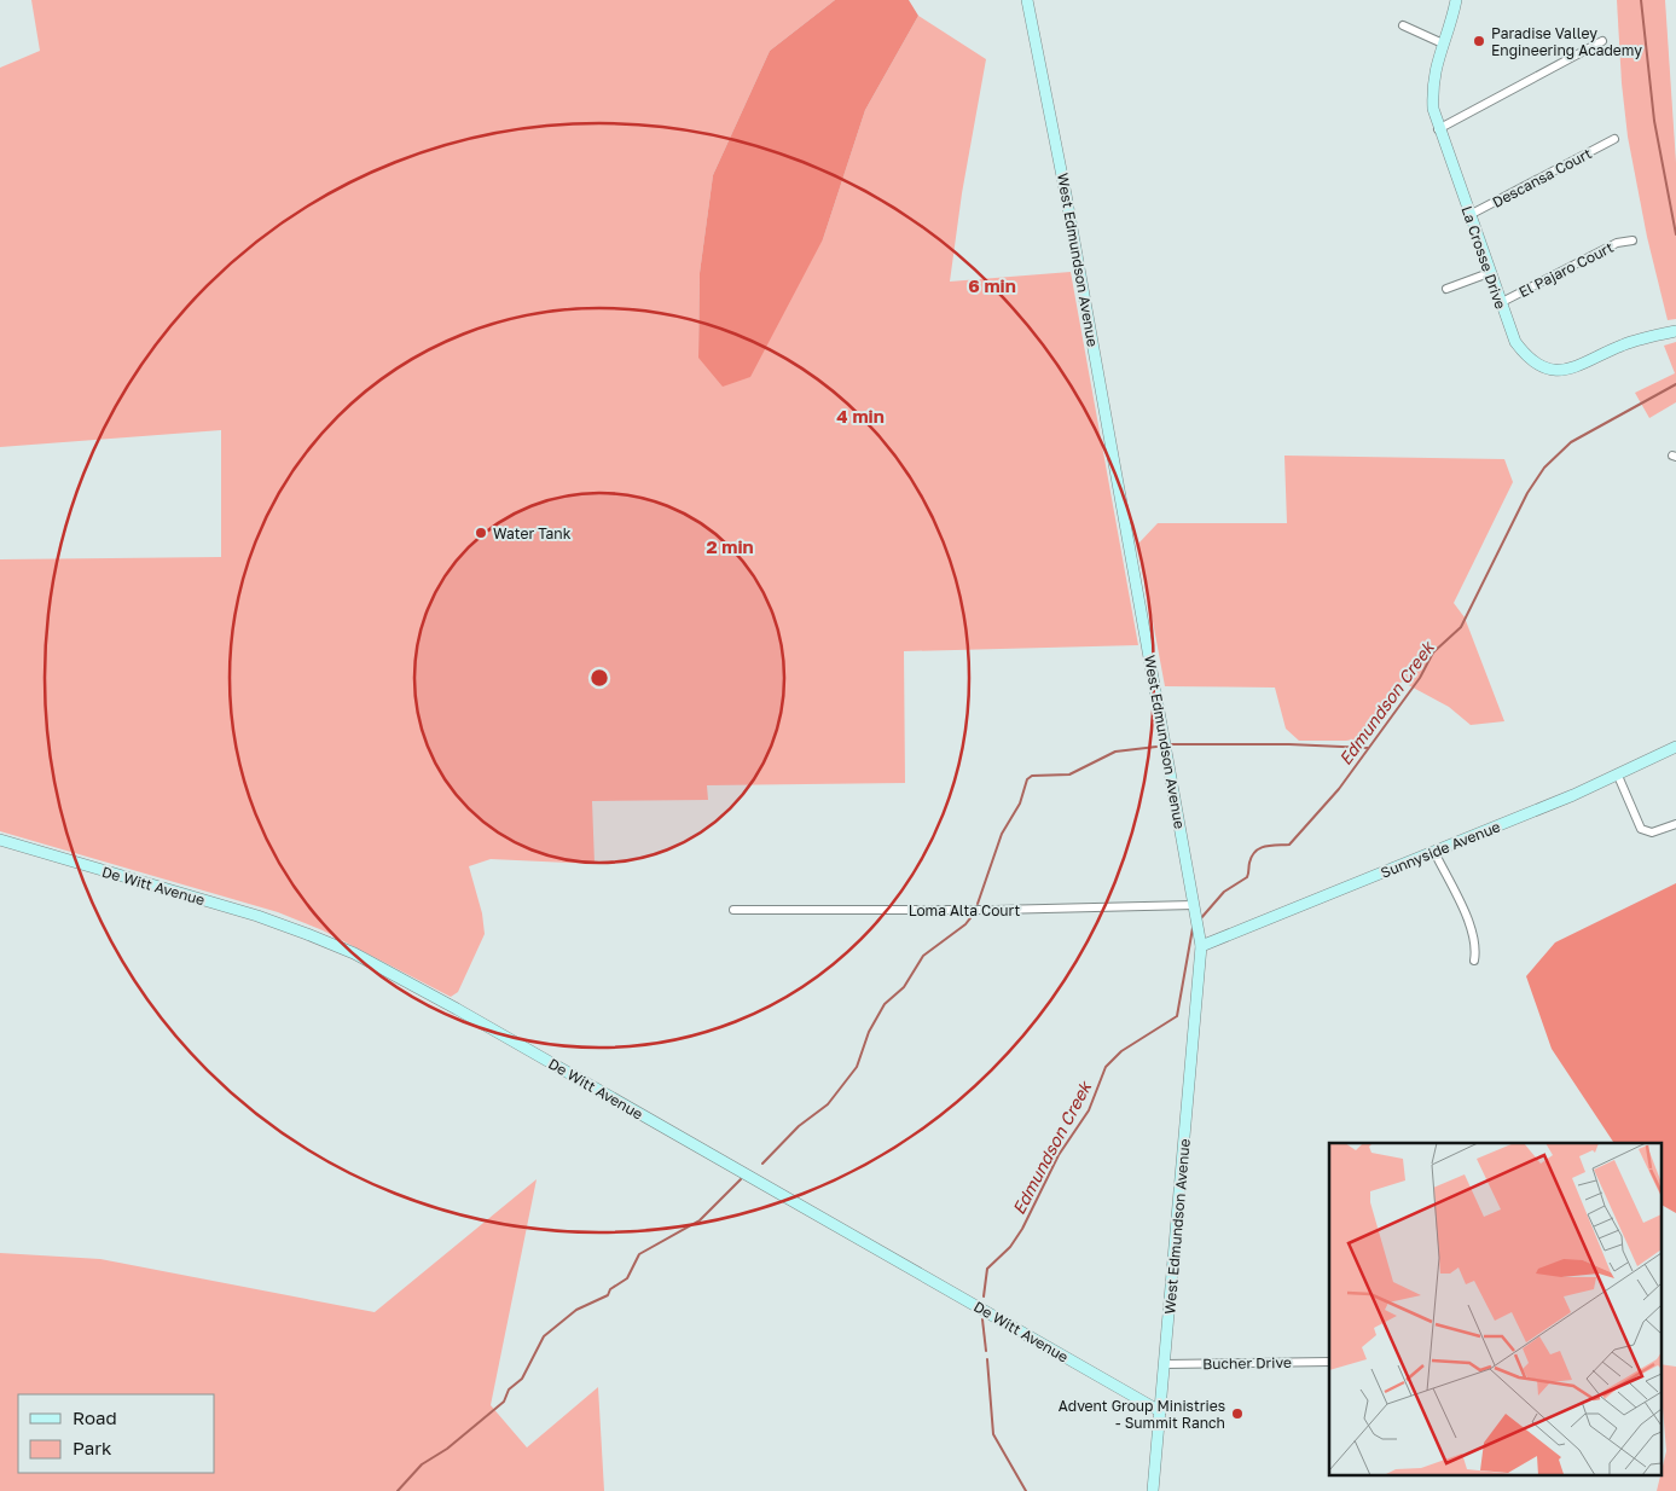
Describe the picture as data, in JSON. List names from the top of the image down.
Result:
{
  "streets": {
    "street": [
      "Descansa Court",
      "La Crosse Drive",
      "West Edmundson Avenue",
      "El Pajaro Court",
      "Sunnyside Avenue",
      "De Witt Avenue",
      "Loma Alta Court",
      "Bucher Drive"
    ]
  },
  "crossings": [
    ["Descansa Court", "La Crosse Drive"],
    ["La Crosse Drive", "El Pajaro Court"],
    ["West Edmundson Avenue", "Sunnyside Avenue"],
    ["West Edmundson Avenue", "De Witt Avenue"],
    ["West Edmundson Avenue", "Loma Alta Court"],
    ["West Edmundson Avenue", "Bucher Drive"]
  ],
  "water": ["Edmundson Creek"],
  "places": ["Paradise Valley Engineering Academy", "Water Tank", "Advent Group Ministries - Summit Ranch"],
  "legend": ["Road", "Park"],
  "rings": ["6 min", "4 min", "2 min"]
}
